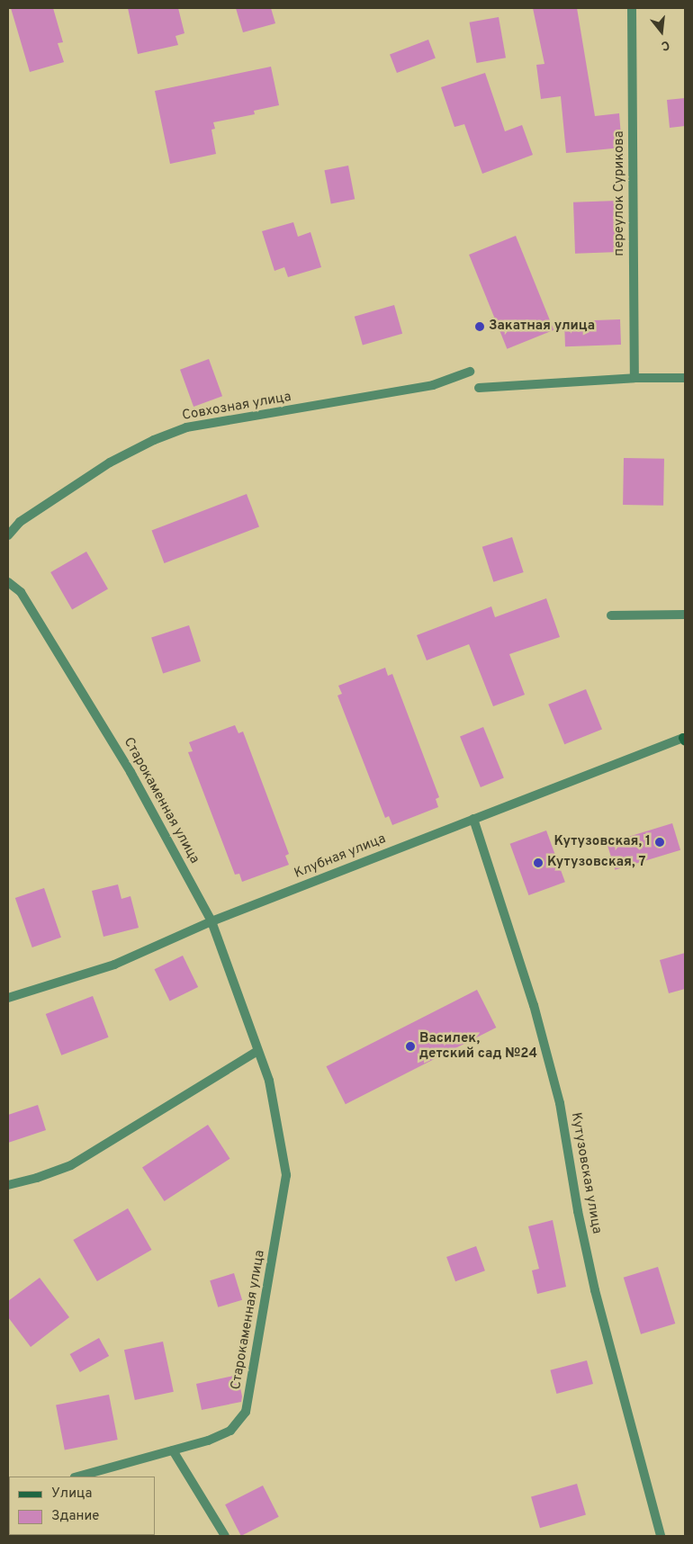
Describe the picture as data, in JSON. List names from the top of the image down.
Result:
{
  "streets": {
    "street": [
      "переулок Сурикова",
      "Совхозная улица",
      "Старокаменная улица",
      "Клубная улица",
      "Кутузовская улица"
    ]
  },
  "crossings": [
    ["Старокаменная улица", "Клубная улица"],
    ["Клубная улица", "Кутузовская улица"]
  ],
  "places": [
    "Закатная улица",
    "Кутузовская, 1",
    "Кутузовская, 7",
    "Василек, детский сад №24"
  ],
  "legend": ["Улица", "Здание"],
  "north": "bottom"
}
